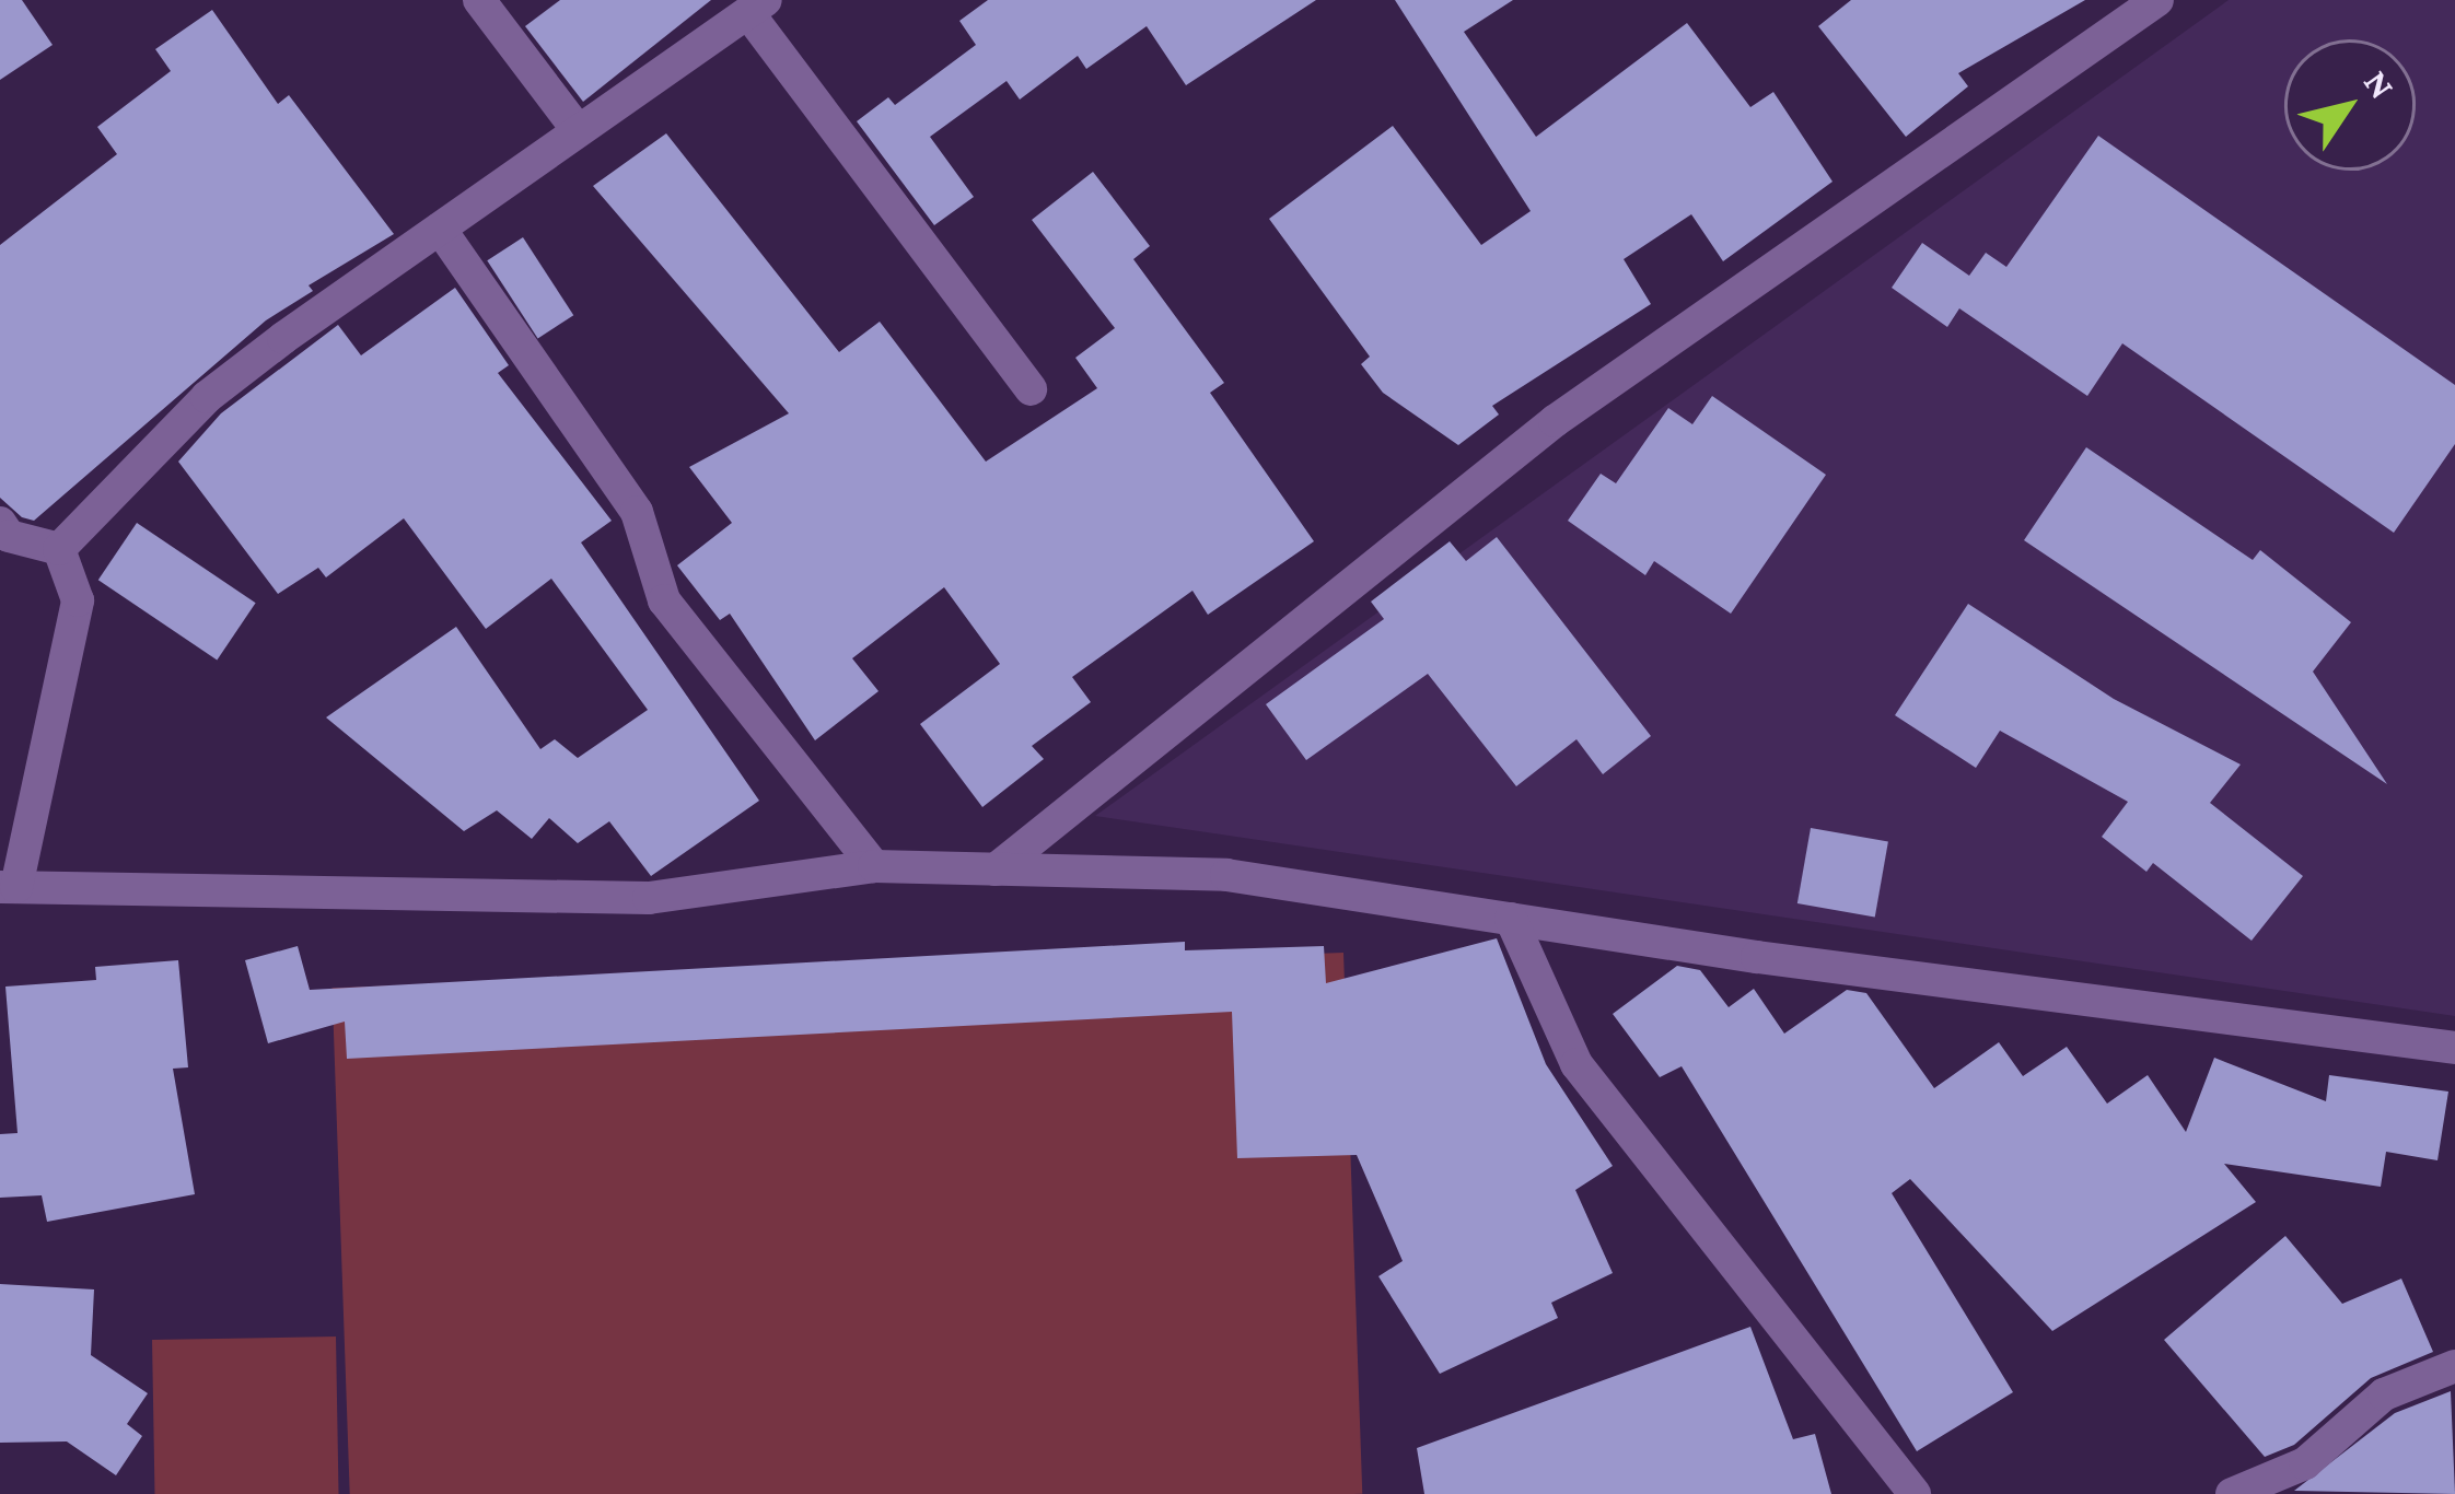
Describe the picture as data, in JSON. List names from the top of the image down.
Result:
{
  "north": "top right"
}
